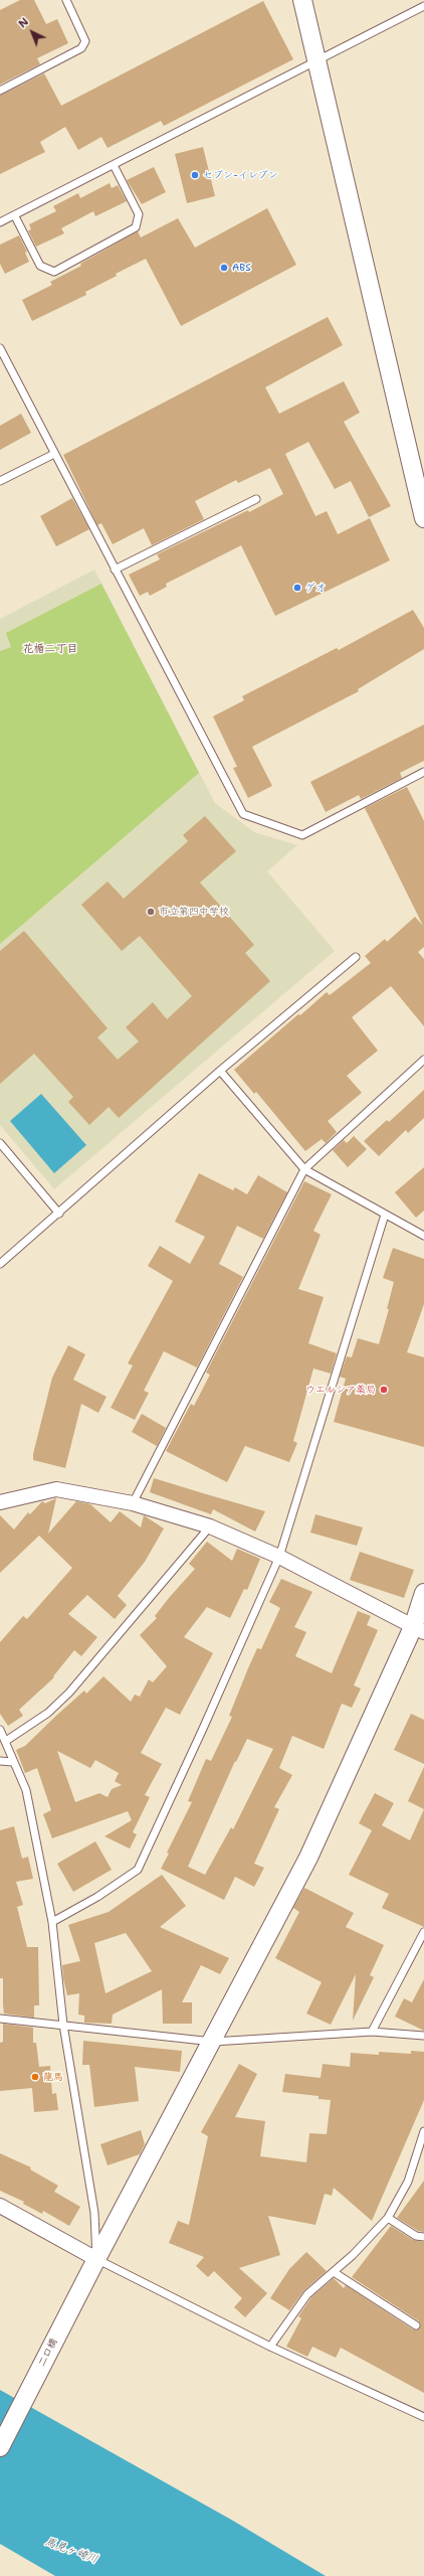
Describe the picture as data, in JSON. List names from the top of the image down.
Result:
{
  "streets": {
    "street": ["二口橋"]
  },
  "districts": ["花楯二丁目"],
  "water": ["馬見ヶ崎川"],
  "places": [
    "セブン-イレブン",
    "ABS",
    "ゲオ",
    "市立第四中学校",
    "ウエルシア薬局",
    "龍馬"
  ],
  "north": "top left"
}
